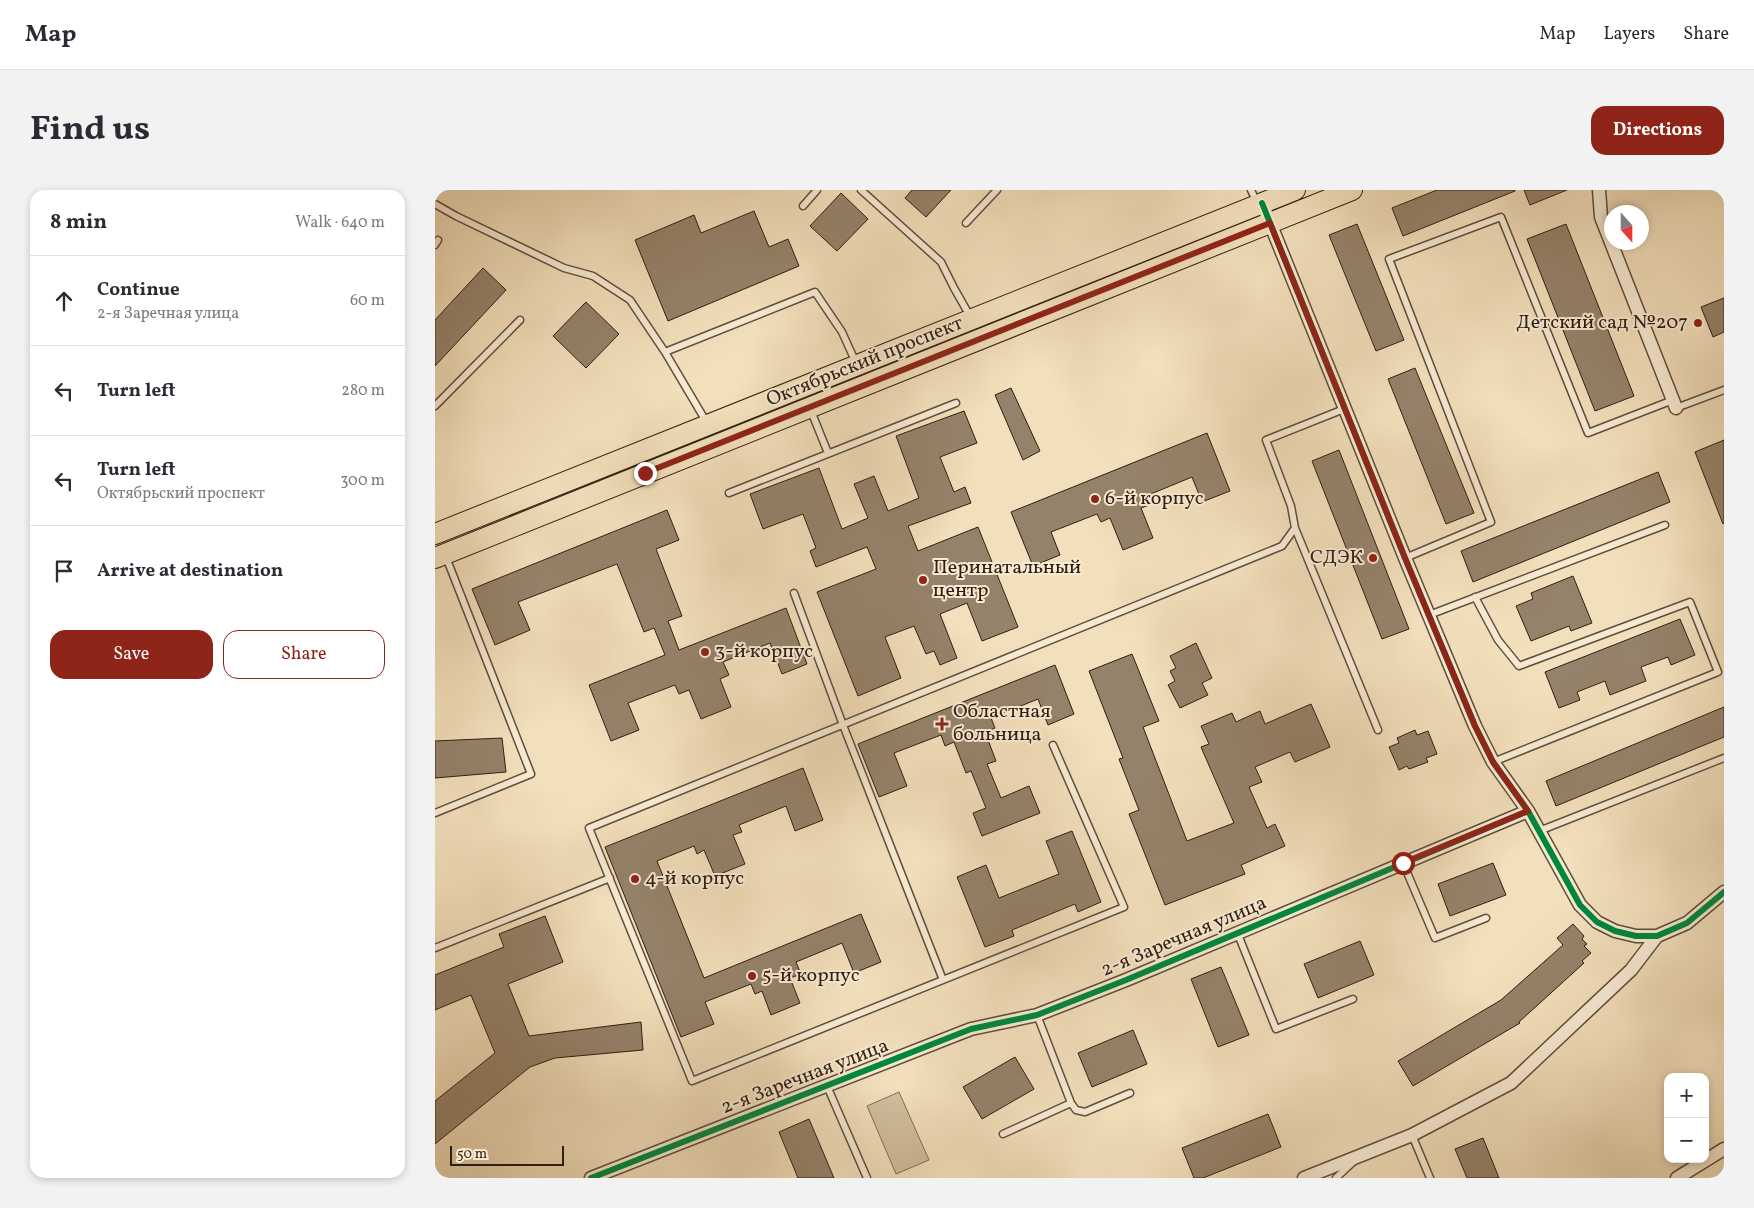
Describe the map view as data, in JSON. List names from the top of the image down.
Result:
{
  "streets": {
    "main road": ["Октябрьский проспект"],
    "street": ["2-я Заречная улица"]
  },
  "places": {
    "other": [
      "Детский сад №207",
      "6-й корпус",
      "СДЭК",
      "Перинатальный центр",
      "3-й корпус",
      "4-й корпус",
      "5-й корпус"
    ],
    "health": ["Областная больница"]
  },
  "scale_bar": "50 m",
  "north": "bottom",
  "page": {
    "header": "Map",
    "nav": ["Map", "Layers", "Share"],
    "title": "Find us",
    "buttons": [
      "Directions",
      ["Save", "Share"]
    ],
    "heading": ["8 min", "Walk · 640 m"],
    "list": [
      ["Continue", "2-я Заречная улица", "60 m"],
      ["Turn left", "280 m"],
      ["Turn left", "Октябрьский проспект", "300 m"],
      "Arrive at destination"
    ],
    "map_buttons": ["+", "−"],
    "scale": "50 m"
  }
}
